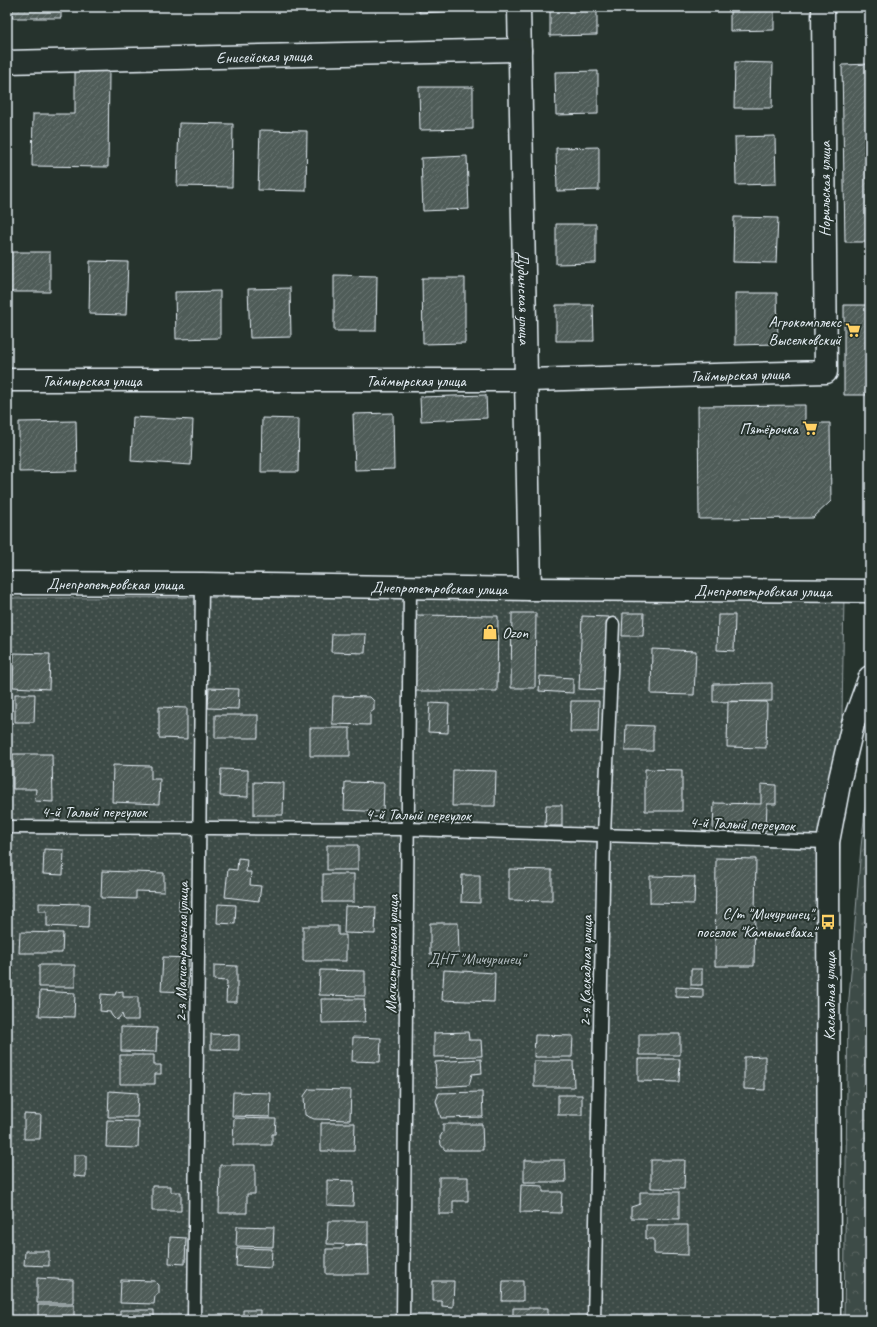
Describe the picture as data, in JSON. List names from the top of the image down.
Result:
{
  "streets": {
    "street": [
      "Енисейская улица",
      "Норильская улица",
      "Дудинская улица",
      "Таймырская улица",
      "Днепропетровская улица",
      "Каскадная улица"
    ],
    "lane": [
      "4-й Талый переулок",
      "2-я Магистральная улица",
      "Магистральная улица",
      "2-я Каскадная улица"
    ]
  },
  "crossings": [
    ["Енисейская улица", "Дудинская улица"],
    ["Норильская улица", "Таймырская улица"],
    ["Дудинская улица", "Таймырская улица"],
    ["Дудинская улица", "Днепропетровская улица"],
    ["Днепропетровская улица", "2-я Магистральная улица"],
    ["Днепропетровская улица", "Магистральная улица"],
    ["4-й Талый переулок", "2-я Магистральная улица"],
    ["4-й Талый переулок", "Магистральная улица"],
    ["4-й Талый переулок", "2-я Каскадная улица"],
    ["4-й Талый переулок", "Каскадная улица"]
  ],
  "parks": ["ДНТ \"Мичуринец\""],
  "places": {
    "supermarket": ["Агрокомплекс Выселковский", "Пятёрочка"],
    "shop": ["Ozon"],
    "bus stop": ["С/т \"Мичуринец\", поселок \"Камышеваха\""]
  }
}
